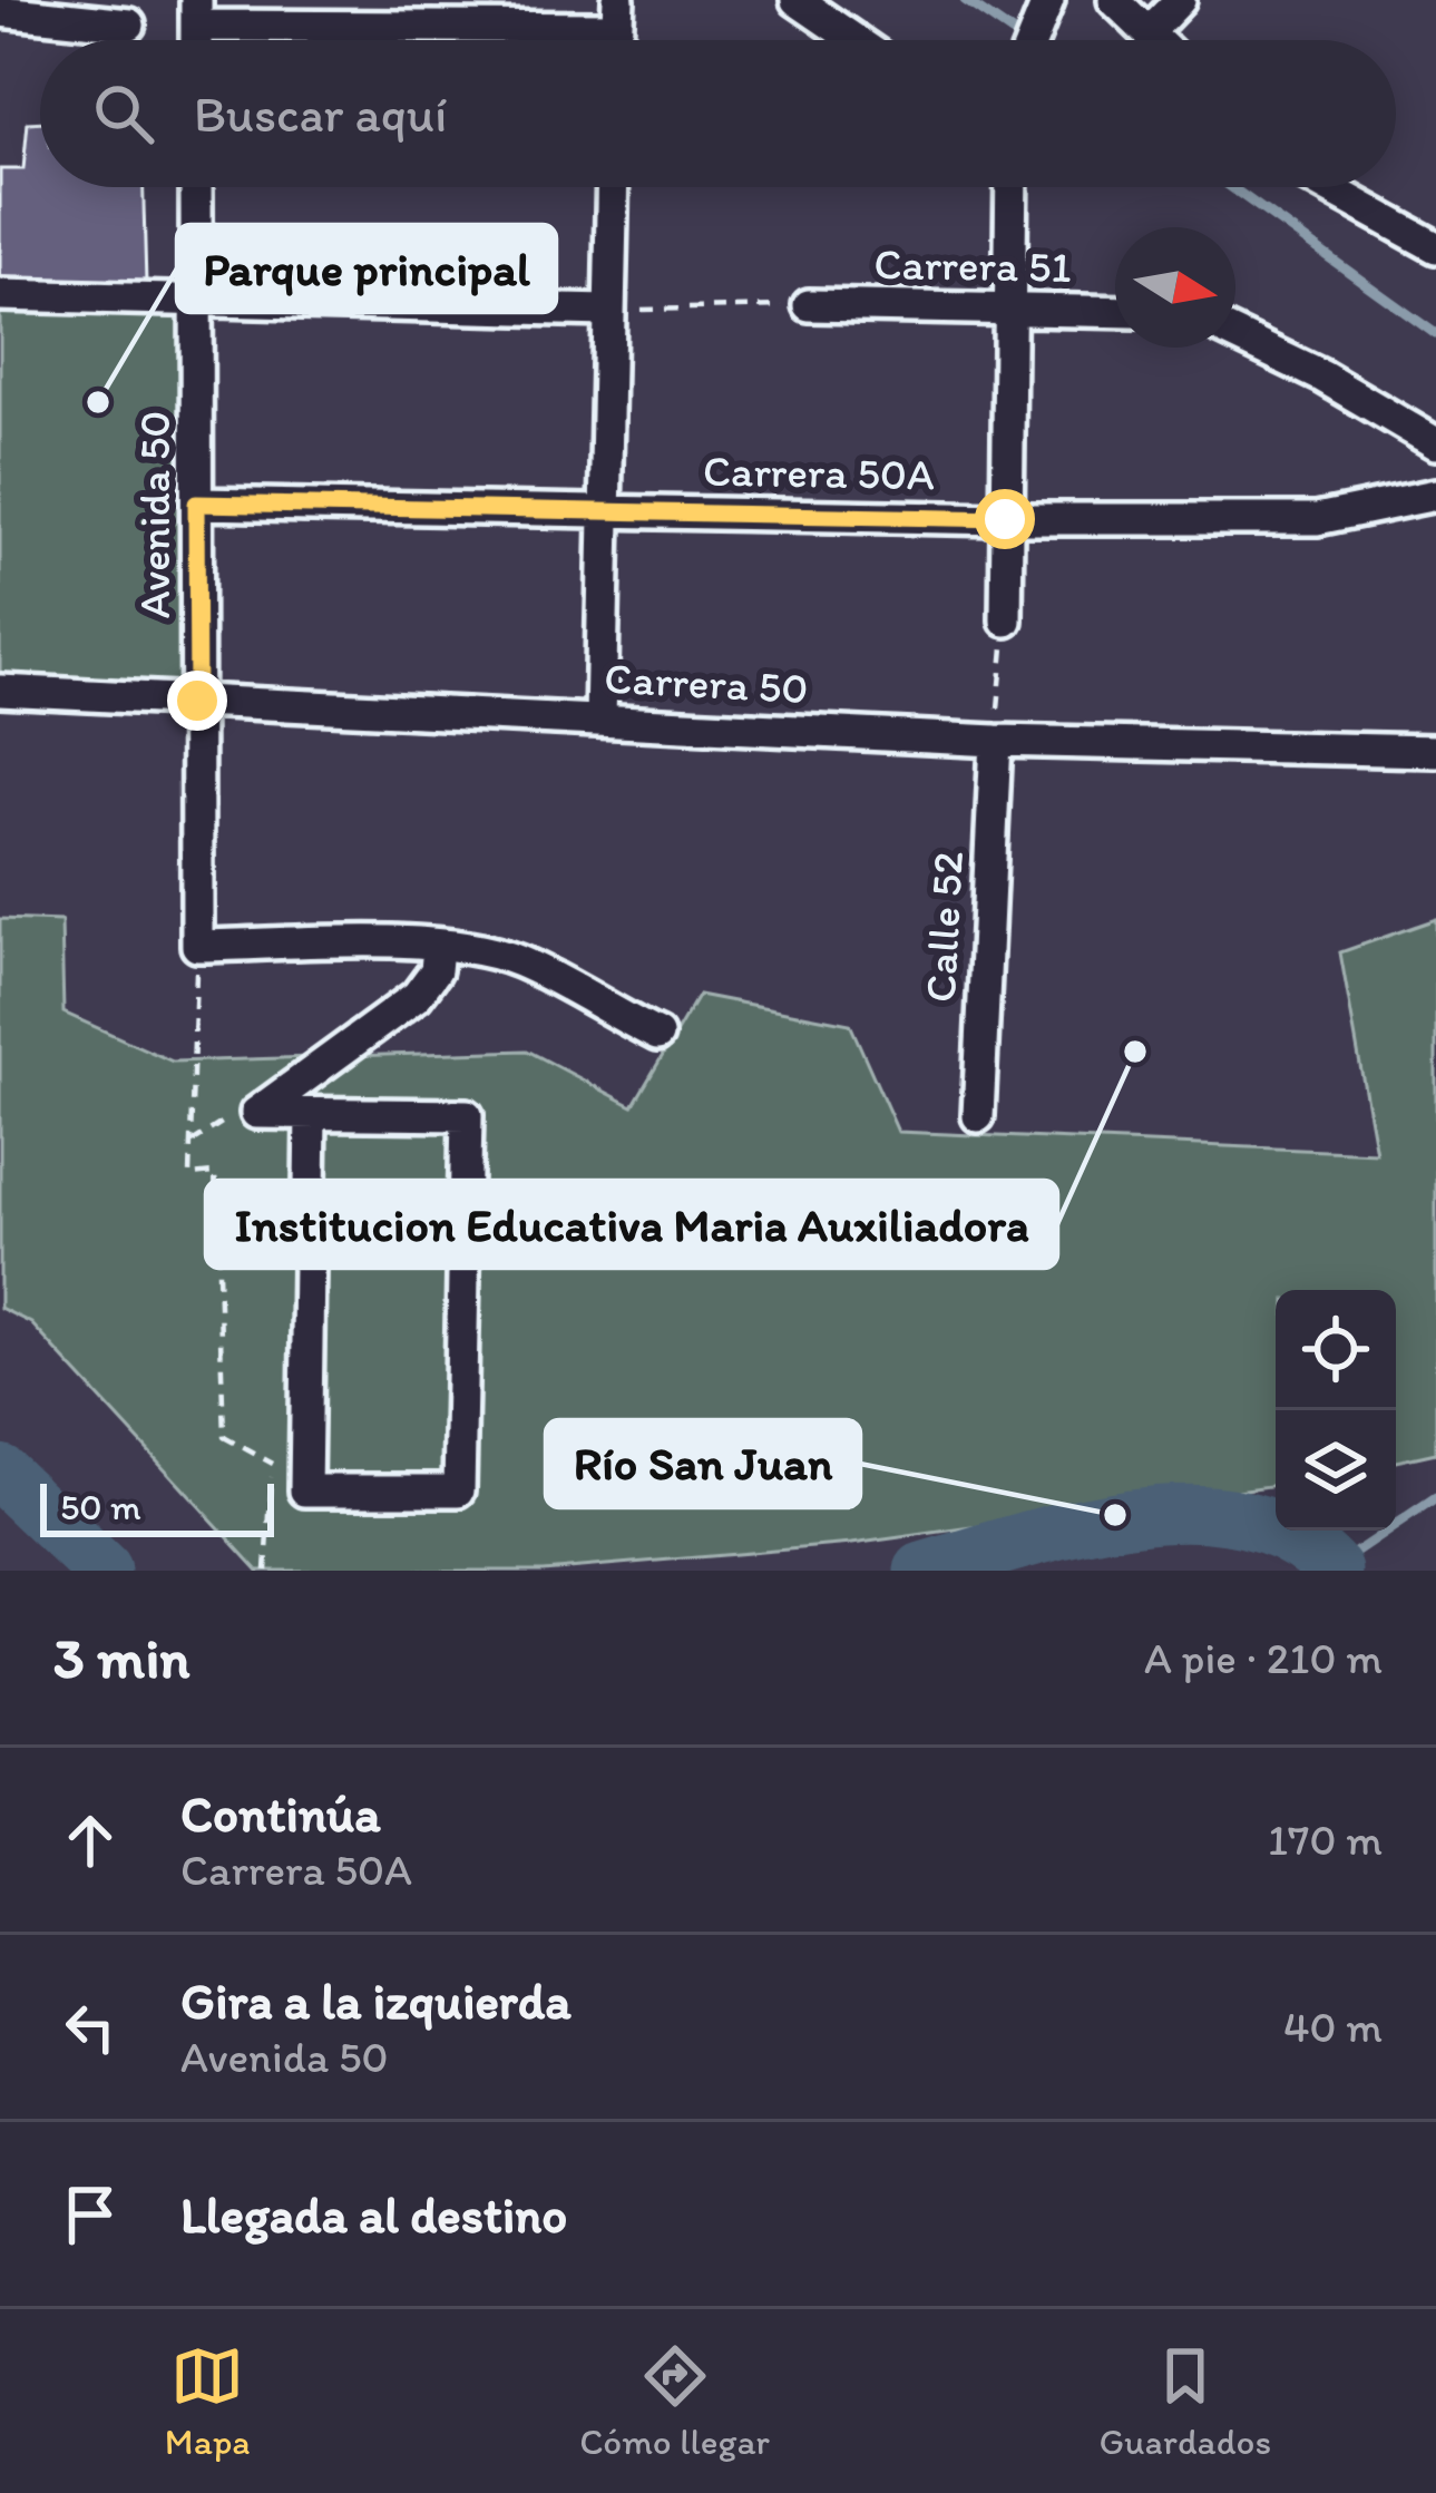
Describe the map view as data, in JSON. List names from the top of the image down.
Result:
{
  "streets": {
    "street": [
      "Carrera 51",
      "Carrera 50A",
      "Avenida 50",
      "Carrera 50",
      "Calle 52"
    ]
  },
  "crossings": [
    ["Carrera 50A", "Avenida 50"],
    ["Avenida 50", "Carrera 50"],
    ["Carrera 50", "Calle 52"]
  ],
  "places": ["Parque principal", "Institucion Educativa Maria Auxiliadora", "Río San Juan"],
  "scale_bar": "50 m",
  "north": "right",
  "page": {
    "search": "Buscar aquí",
    "scale": "50 m",
    "heading": ["3 min", "A pie · 210 m"],
    "list": [
      ["Continúa", "Carrera 50A", "170 m"],
      ["Gira a la izquierda", "Avenida 50", "40 m"],
      "Llegada al destino"
    ],
    "nav": ["Mapa", "Cómo llegar", "Guardados"]
  }
}
